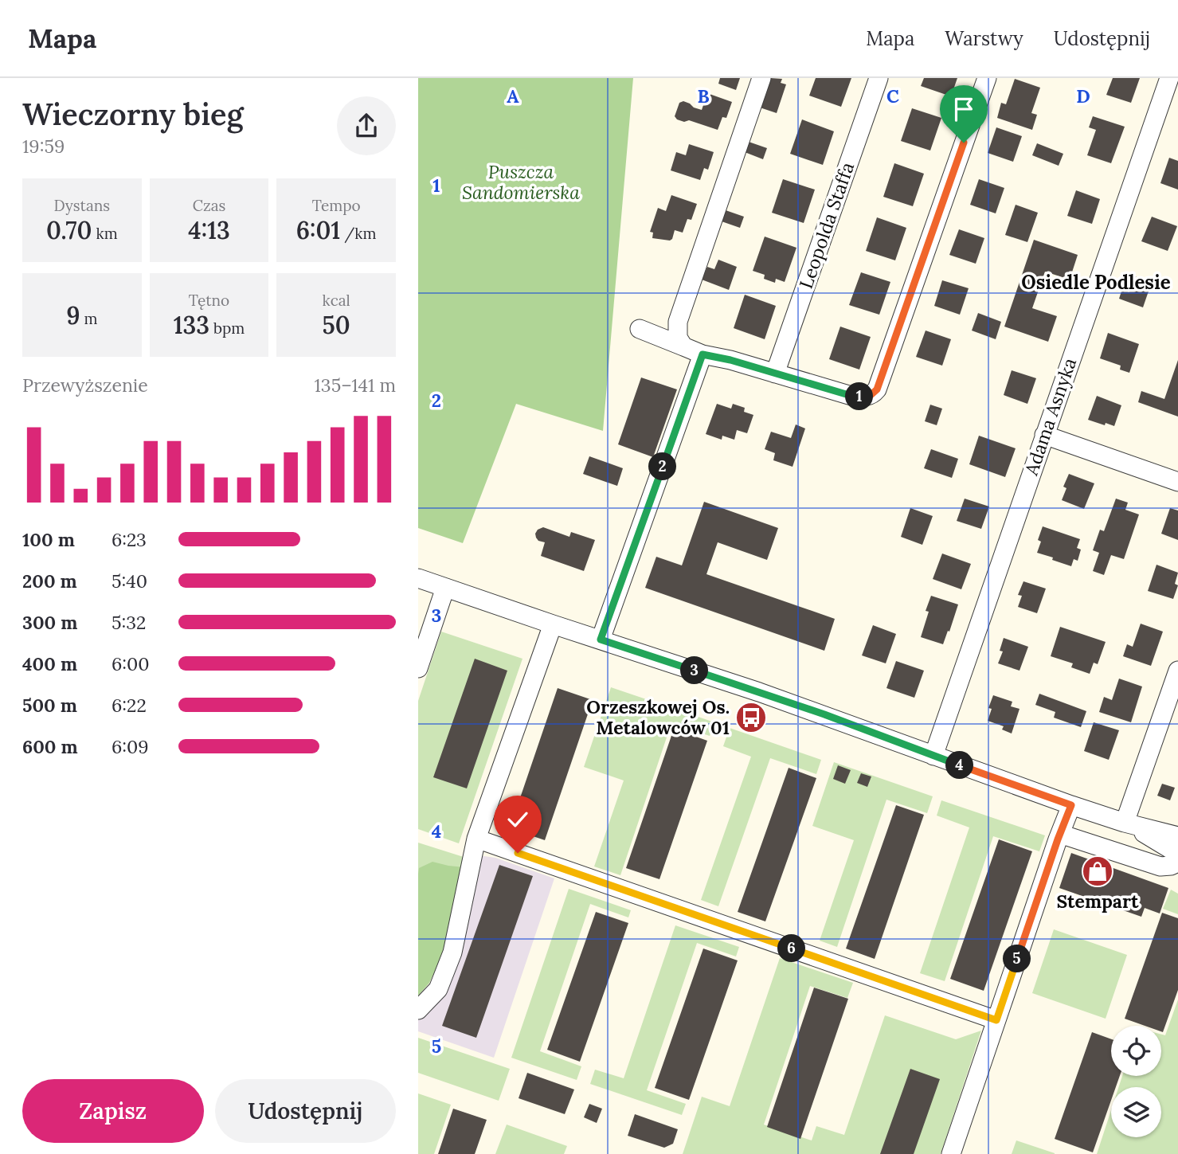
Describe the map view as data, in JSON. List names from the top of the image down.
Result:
{
  "streets": {
    "street": ["Leopolda Staffa", "Adama Asnyka"]
  },
  "districts": ["Osiedle Podlesie"],
  "parks": ["Puszcza Sandomierska"],
  "places": {
    "bus stop": ["Orzeszkowej Os. Metalowców 01"],
    "shop": ["Stempart"]
  },
  "page": {
    "header": "Mapa",
    "nav": ["Mapa", "Warstwy", "Udostępnij"],
    "heading": ["Wieczorny bieg", "19:59"],
    "stats": [
      ["Dystans", "0.70 km"],
      ["Czas", "4:13"],
      ["Tempo", "6:01 /km"],
      ["9 m"],
      ["Tętno", "133 bpm"],
      ["kcal", "50"]
    ],
    "chart": ["Przewyższenie", "135–141 m"],
    "pins": [
      "1",
      "2",
      "3",
      "4",
      "6",
      "5"
    ],
    "list": [
      {
        "name": "100 m",
        "note": "6:23"
      },
      {
        "name": "200 m",
        "note": "5:40"
      },
      {
        "name": "300 m",
        "note": "5:32"
      },
      {
        "name": "400 m",
        "note": "6:00"
      },
      {
        "name": "500 m",
        "note": "6:22"
      },
      {
        "name": "600 m",
        "note": "6:09"
      }
    ],
    "buttons": ["Zapisz", "Udostępnij"]
  },
  "grid": {
    "columns": [
      "A",
      "B",
      "C",
      "D"
    ],
    "rows": [
      "1",
      "2",
      "3",
      "4",
      "5"
    ]
  }
}
